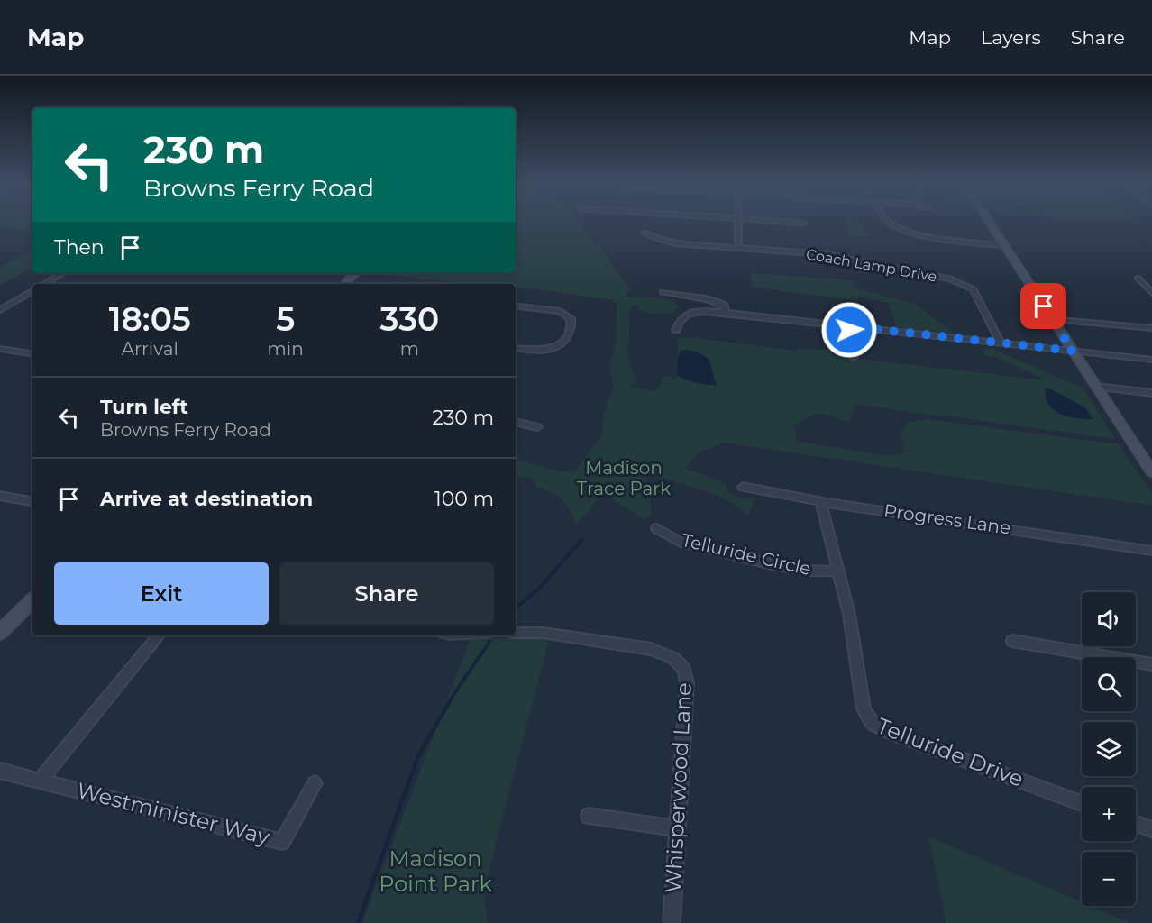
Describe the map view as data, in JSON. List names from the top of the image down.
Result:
{
  "streets": {
    "street": [
      "Coach Lamp Drive",
      "Progress Lane",
      "Telluride Circle",
      "Telluride Drive",
      "Whisperwood Lane",
      "Westminister Way"
    ]
  },
  "crossings": [
    ["Progress Lane", "Telluride Drive"],
    ["Telluride Circle", "Telluride Drive"]
  ],
  "parks": ["Madison Trace Park", "Madison Point Park"],
  "page": {
    "header": "Map",
    "nav": ["Map", "Layers", "Share"],
    "turn": ["230 m", "Browns Ferry Road"],
    "then": "Then",
    "eta": [
      "18:05",
      "Arrival",
      "5",
      "min",
      "330",
      "m"
    ],
    "list": [
      {
        "name": "Turn left",
        "note": "Browns Ferry Road",
        "value": "230 m"
      },
      {
        "name": "Arrive at destination",
        "value": "100 m"
      }
    ],
    "buttons": ["Exit", "Share"],
    "map_buttons": ["+", "−"]
  }
}
